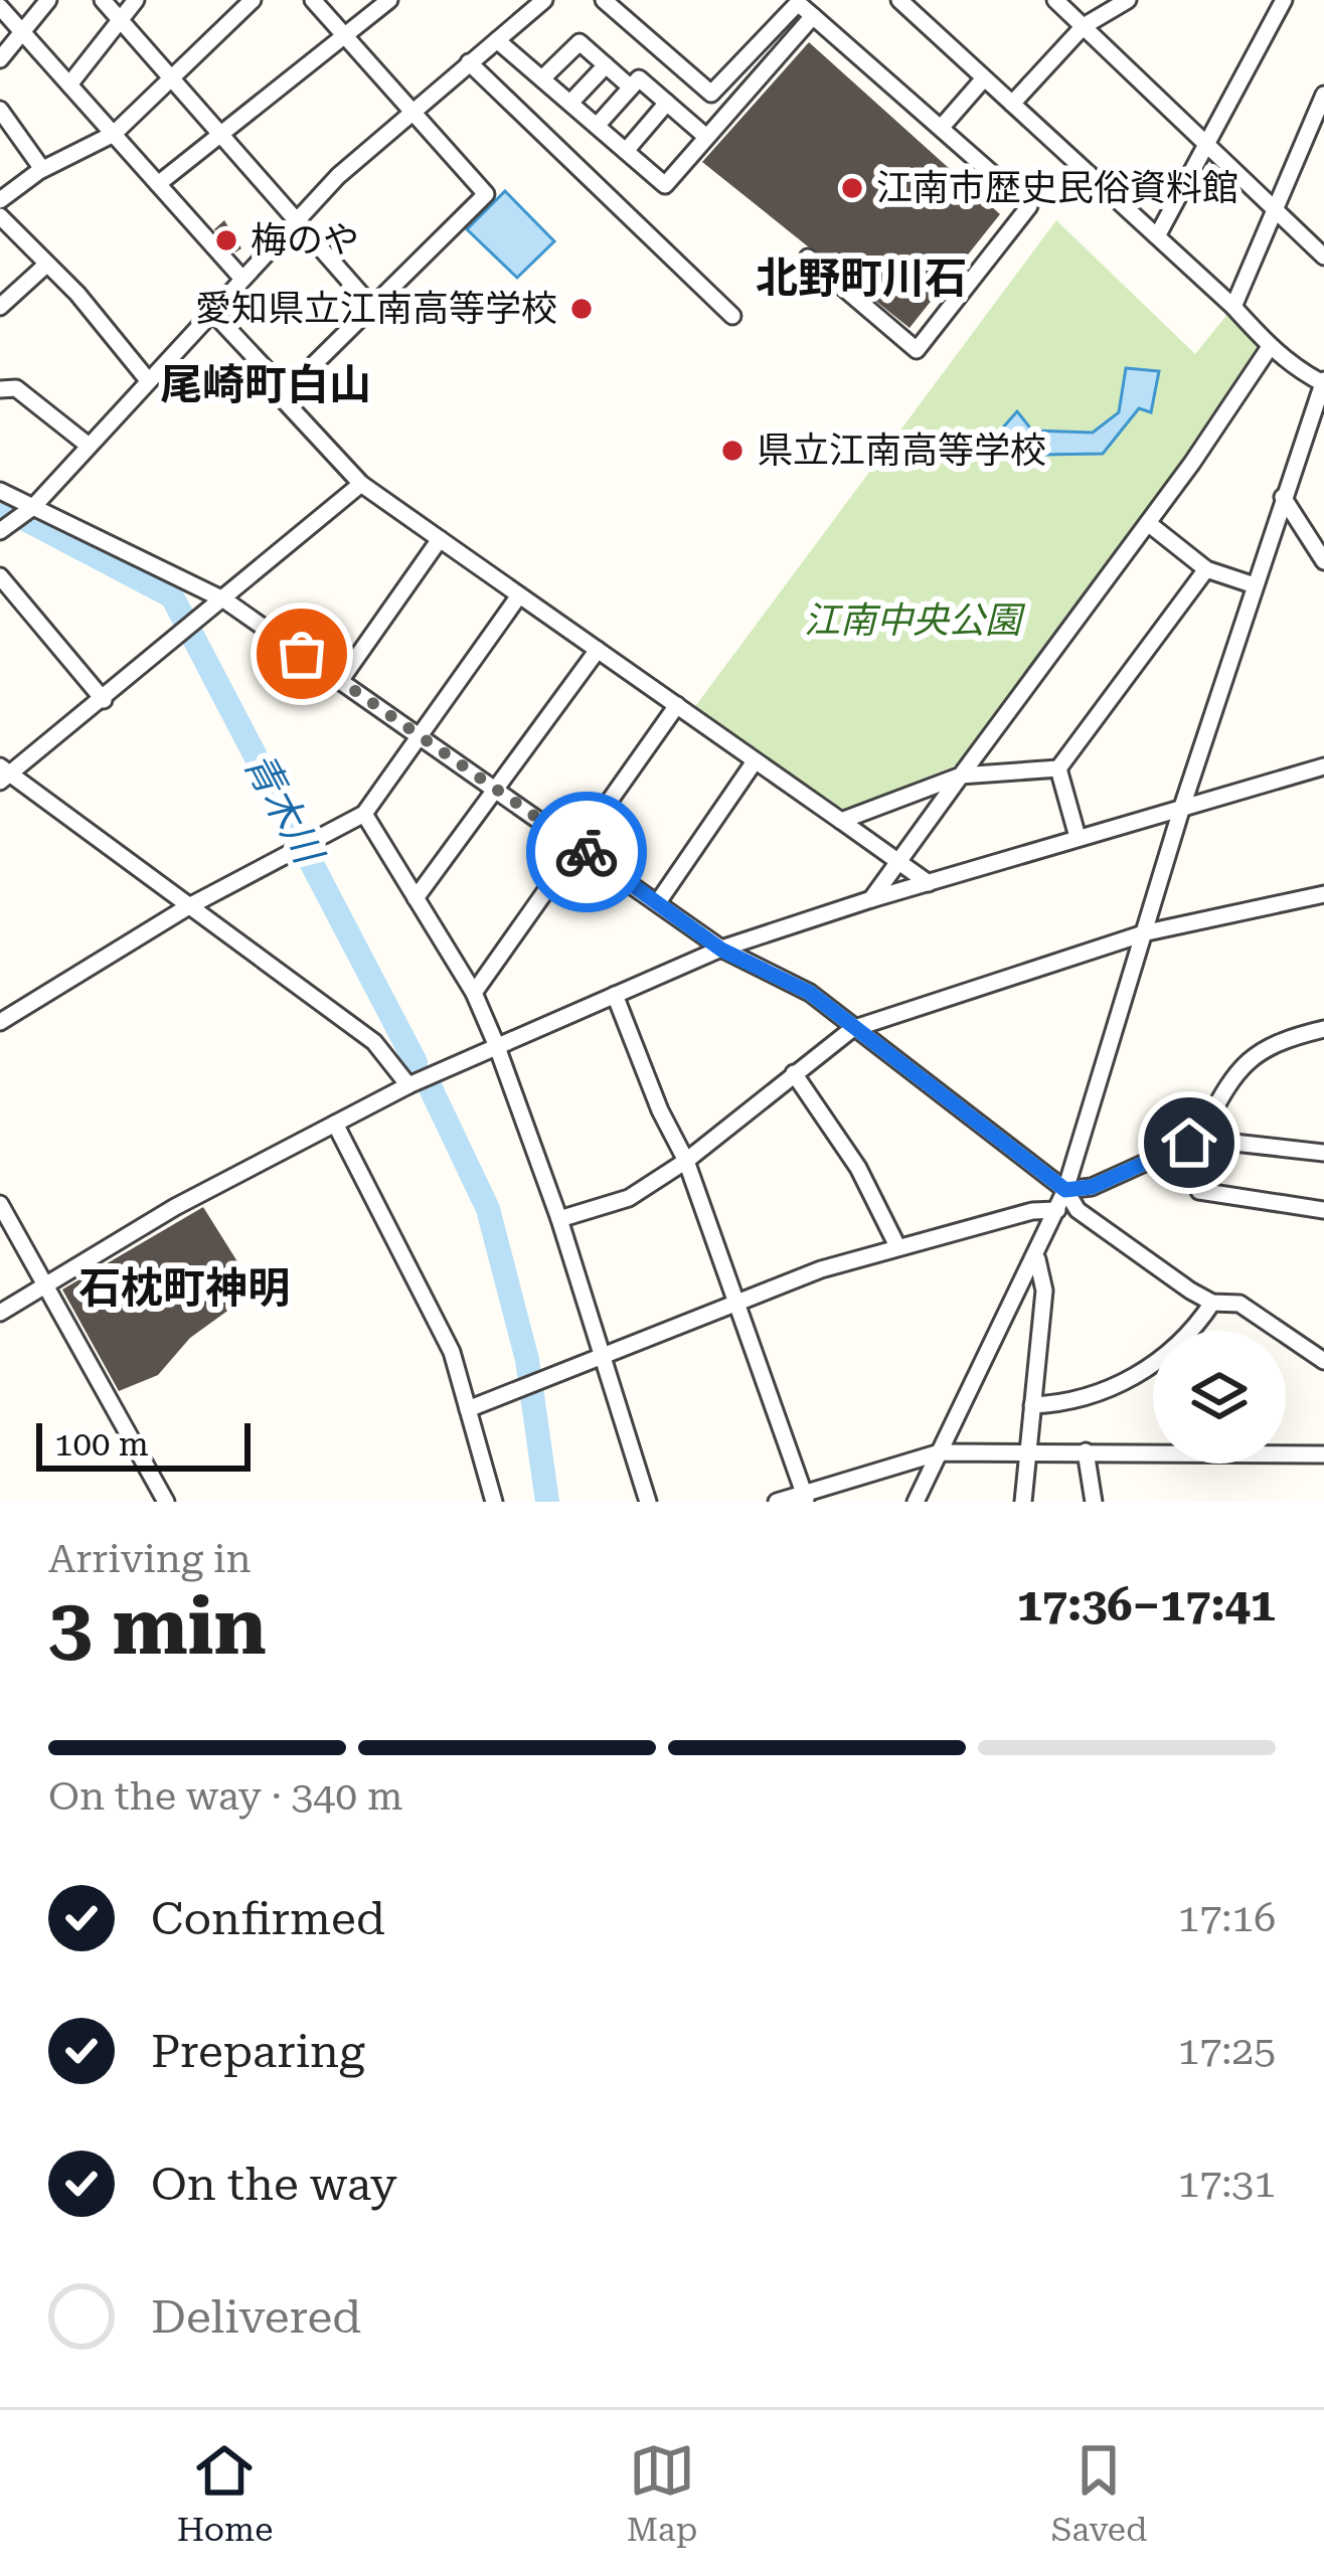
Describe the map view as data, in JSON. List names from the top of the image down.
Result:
{
  "districts": ["北野町川石", "尾崎町白山", "石枕町神明"],
  "water": ["青木川"],
  "parks": ["江南中央公園"],
  "places": [
    "江南市歴史民俗資料館",
    "梅のや",
    "愛知県立江南高等学校",
    "県立江南高等学校"
  ],
  "scale_bar": "100 m",
  "page": {
    "scale": "100 m",
    "heading": ["3 min", "Arriving in", "17:36–17:41"],
    "bar": "On the way · 340 m",
    "list": [
      ["Confirmed", "17:16"],
      ["Preparing", "17:25"],
      ["On the way", "17:31"],
      "Delivered"
    ],
    "tabs": ["Home", "Map", "Saved"]
  }
}
